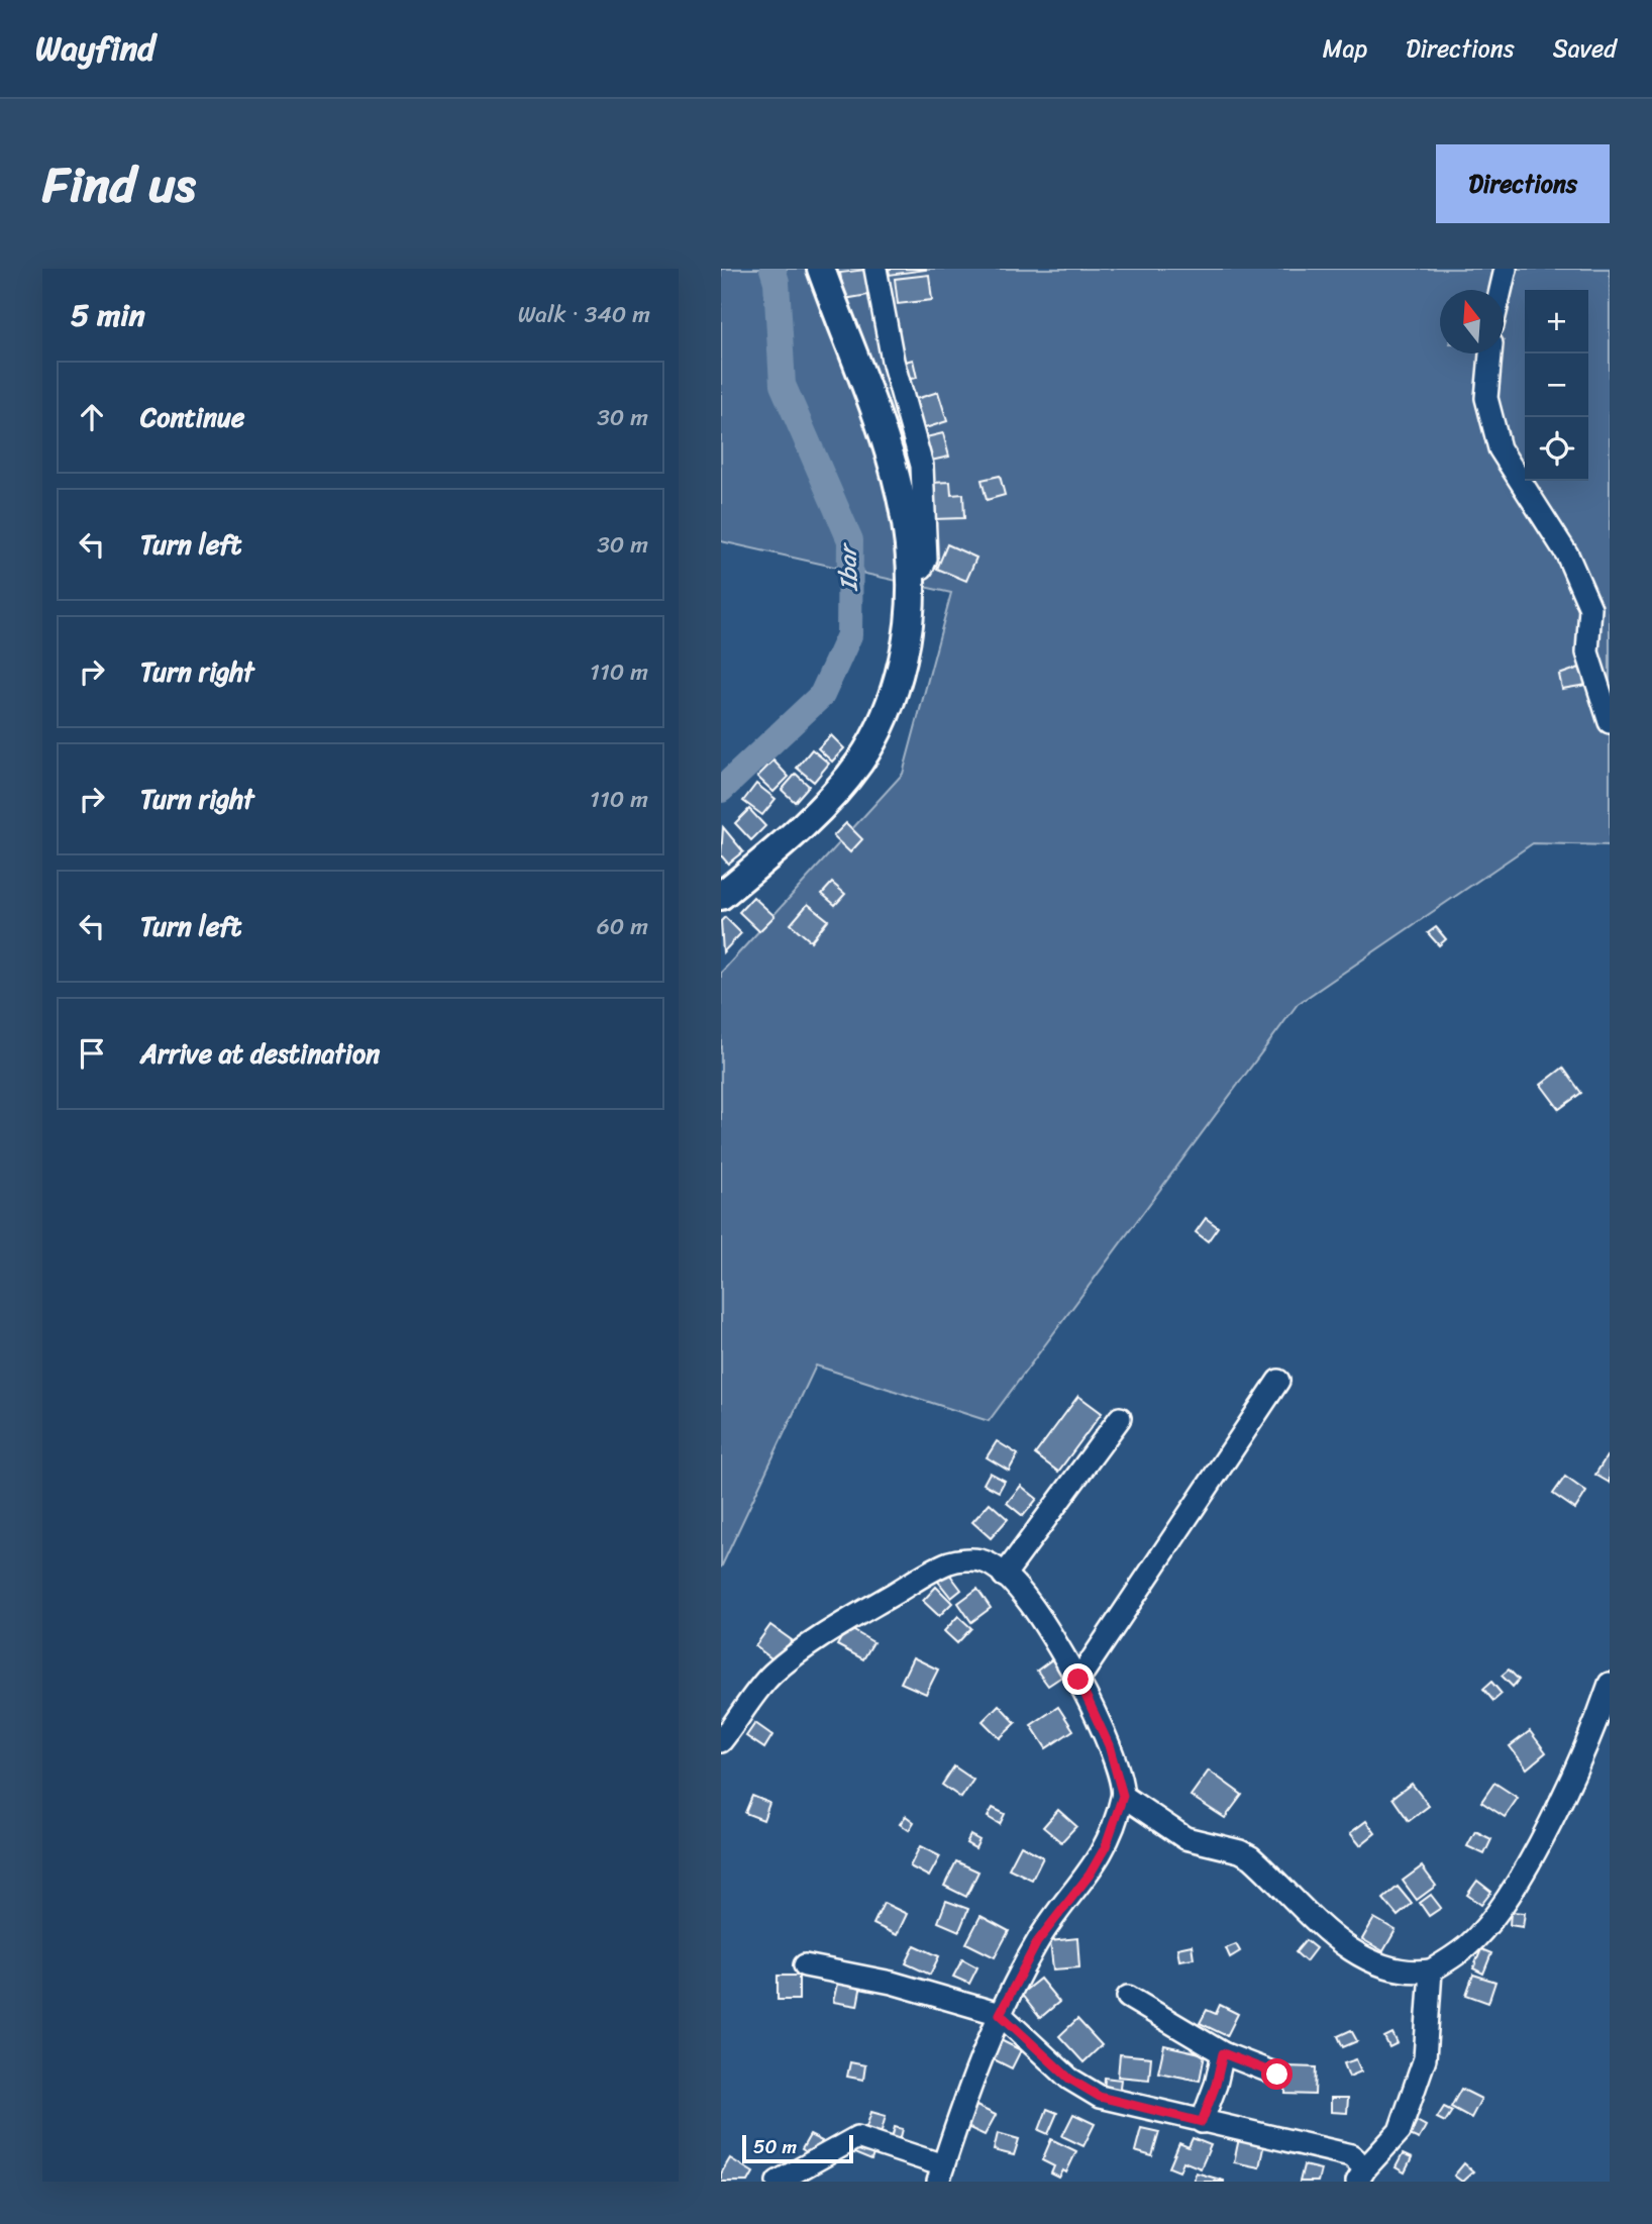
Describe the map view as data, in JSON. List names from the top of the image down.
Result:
{
  "water": ["Ibar"],
  "scale_bar": "50 m",
  "north": "top",
  "page": {
    "header": "Wayfind",
    "nav": ["Map", "Directions", "Saved"],
    "title": "Find us",
    "buttons": "Directions",
    "heading": ["5 min", "Walk · 340 m"],
    "map_buttons": ["+", "−"],
    "list": [
      ["Continue", "30 m"],
      ["Turn left", "30 m"],
      ["Turn right", "110 m"],
      ["Turn right", "110 m"],
      ["Turn left", "60 m"],
      "Arrive at destination"
    ],
    "scale": "50 m"
  }
}
